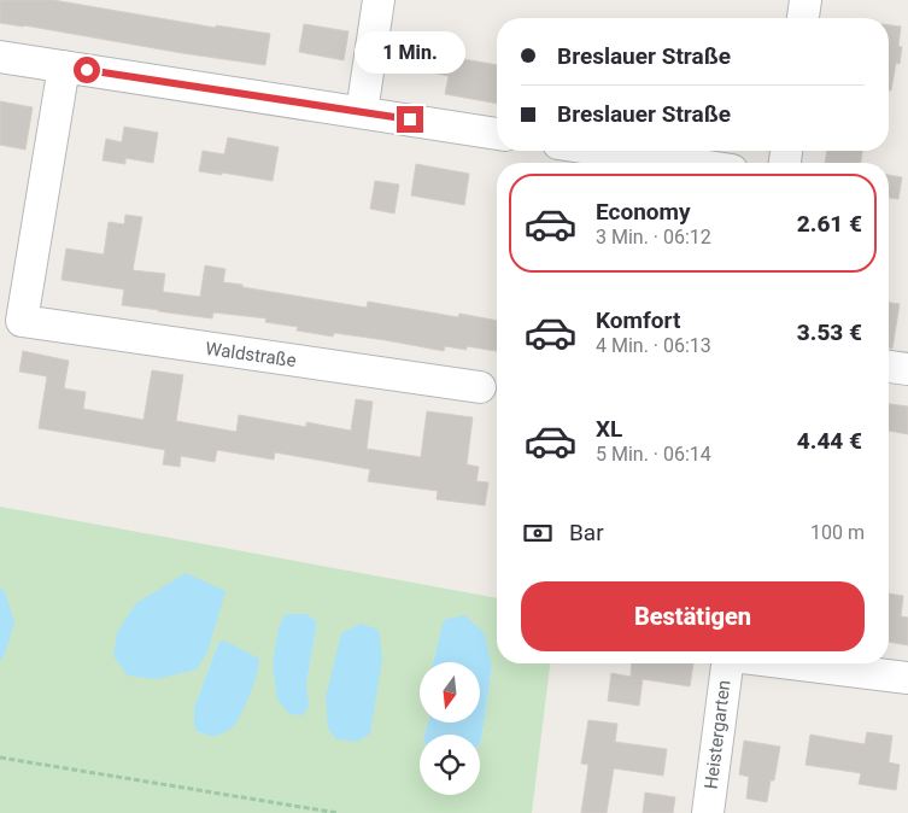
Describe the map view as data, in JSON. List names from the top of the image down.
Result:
{
  "streets": {
    "street": ["Waldstraße", "Heistergarten"]
  },
  "north": "bottom",
  "page": {
    "banner": ["Breslauer Straße", "Breslauer Straße"],
    "bubble": "1 Min.",
    "list": [
      {
        "name": "Economy",
        "note": "3 Min. · 06:12",
        "value": "2.61 €"
      },
      {
        "name": "Komfort",
        "note": "4 Min. · 06:13",
        "value": "3.53 €"
      },
      {
        "name": "XL",
        "note": "5 Min. · 06:14",
        "value": "4.44 €"
      }
    ],
    "pay": ["Bar", "100 m"],
    "buttons": "Bestätigen"
  }
}
